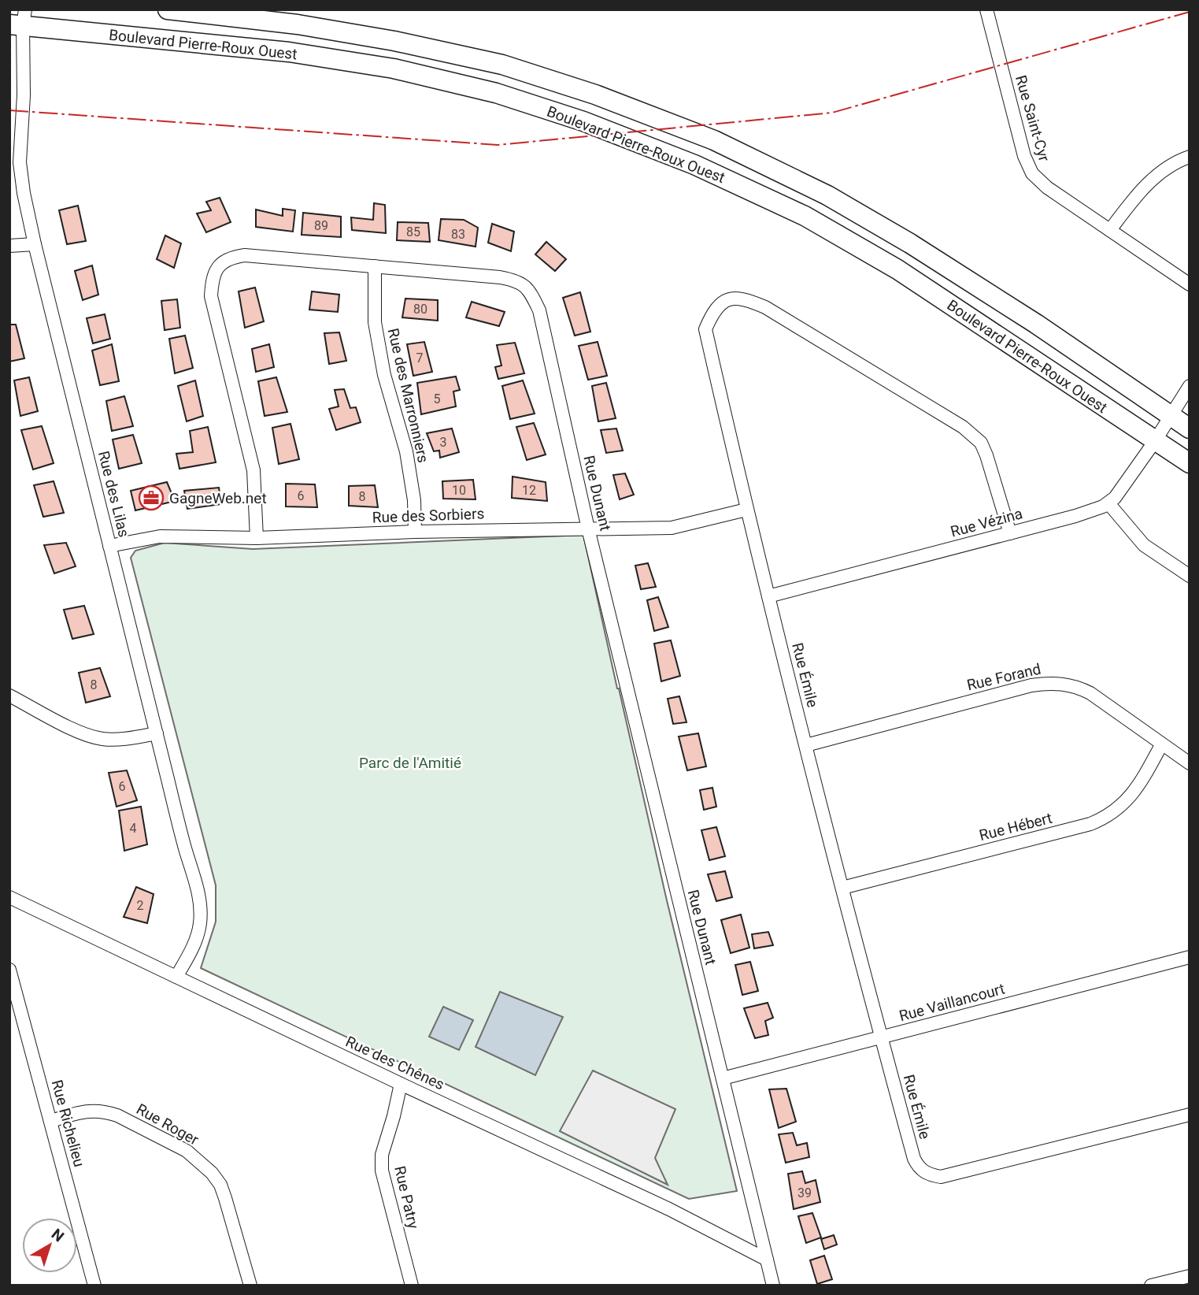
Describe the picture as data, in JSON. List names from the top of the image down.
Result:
{
  "streets": {
    "main road": ["Boulevard Pierre-Roux Ouest"],
    "street": [
      "Rue Saint-Cyr",
      "Rue des Marronniers",
      "Rue Dunant",
      "Rue des Lilas",
      "Rue des Sorbiers",
      "Rue Vézina",
      "Rue Émile",
      "Rue Forand",
      "Rue Hébert",
      "Rue Vaillancourt",
      "Rue des Chênes",
      "Rue Richelieu",
      "Rue Roger",
      "Rue Patry"
    ]
  },
  "crossings": [
    ["Boulevard Pierre-Roux Ouest", "Rue des Lilas"],
    ["Rue des Marronniers", "Rue Dunant"],
    ["Rue des Marronniers", "Rue des Sorbiers"],
    ["Rue Dunant", "Rue des Sorbiers"],
    ["Rue Dunant", "Rue Vaillancourt"],
    ["Rue Dunant", "Rue des Chênes"],
    ["Rue des Lilas", "Rue des Sorbiers"],
    ["Rue des Lilas", "Rue des Chênes"],
    ["Rue des Sorbiers", "Rue Émile"],
    ["Rue Vézina", "Rue Émile"],
    ["Rue Émile", "Rue Forand"],
    ["Rue Émile", "Rue Hébert"],
    ["Rue Émile", "Rue Vaillancourt"],
    ["Rue Forand", "Rue Hébert"],
    ["Rue des Chênes", "Rue Patry"],
    ["Rue Richelieu", "Rue Roger"]
  ],
  "parks": ["Parc de l'Amitié"],
  "places": {
    "office": ["GagneWeb.net"]
  },
  "house_numbers": [
    "89",
    "85",
    "83",
    "80",
    "7",
    "5",
    "3",
    "10",
    "12",
    "6",
    "8",
    "8",
    "6",
    "4",
    "2",
    "39"
  ],
  "north": "top right"
}
